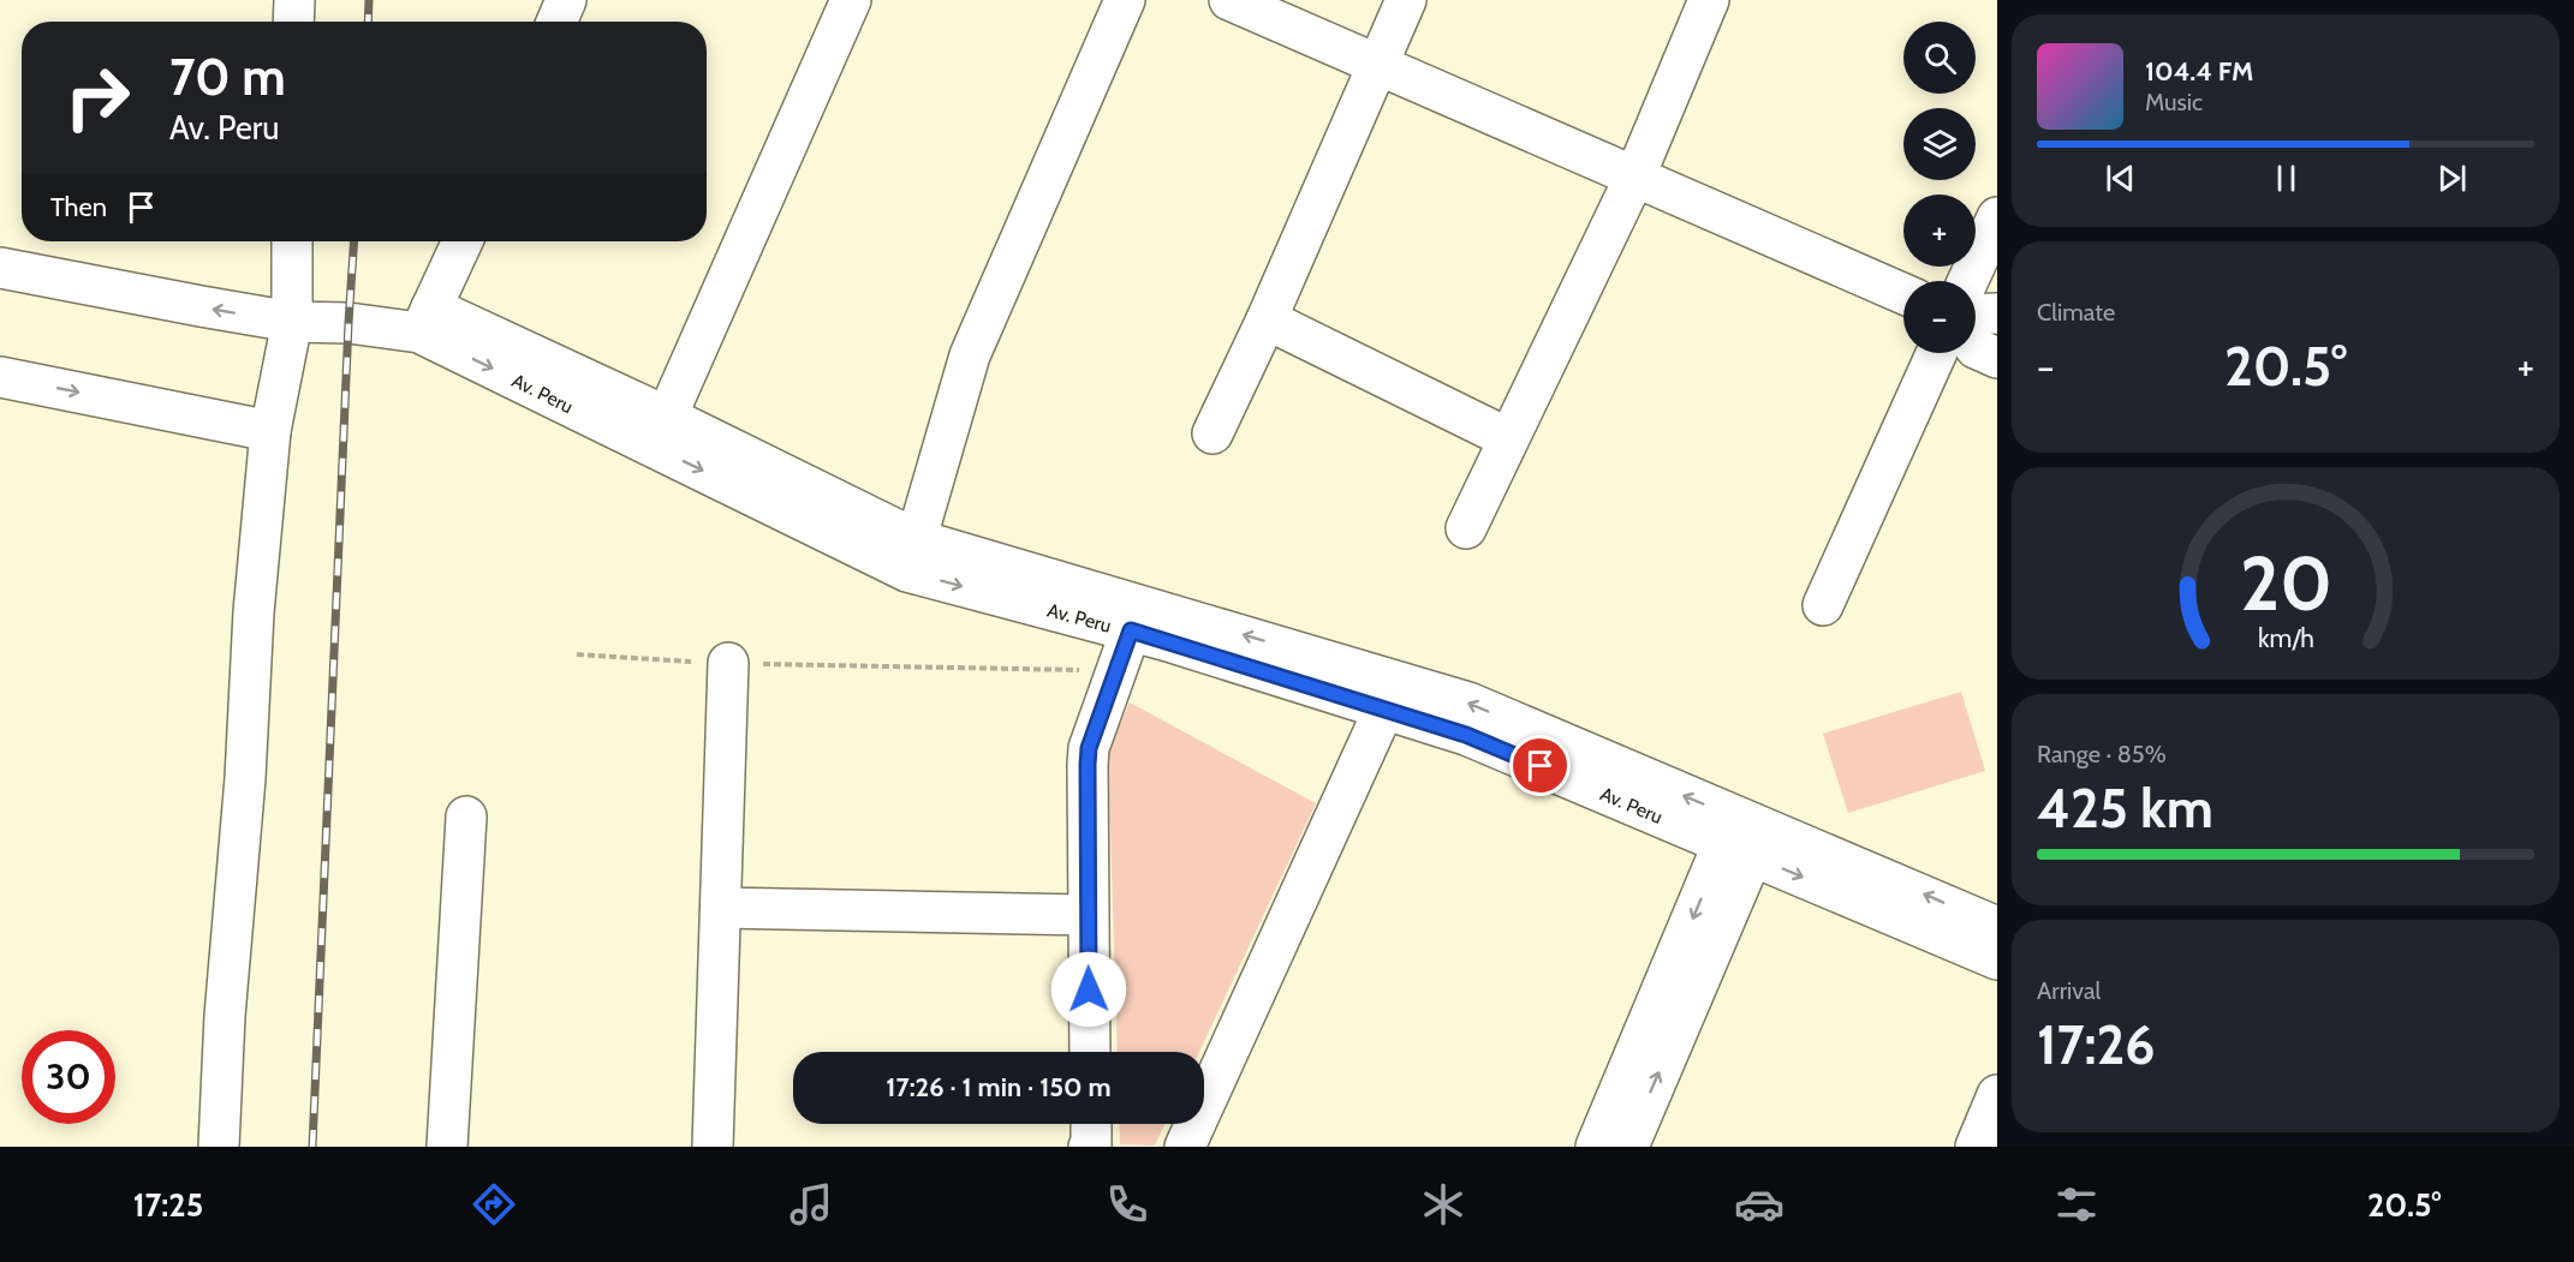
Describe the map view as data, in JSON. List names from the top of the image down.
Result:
{
  "streets": {
    "street": ["Av. Peru"]
  },
  "page": {
    "map_buttons": ["+", "−"],
    "turn": ["70 m", "Av. Peru"],
    "song": ["104.4 FM", "Music"],
    "then": "Then",
    "tile": [
      "Climate",
      ["Range · 85%", "425 km"],
      ["Arrival", "17:26"]
    ],
    "heat": ["−", "20.5°", "+"],
    "limit": "30",
    "trip": "17:26 · 1 min · 150 m",
    "tabs": ["17:25", "20.5°"],
    "gauge": ["20", "km/h"]
  }
}
